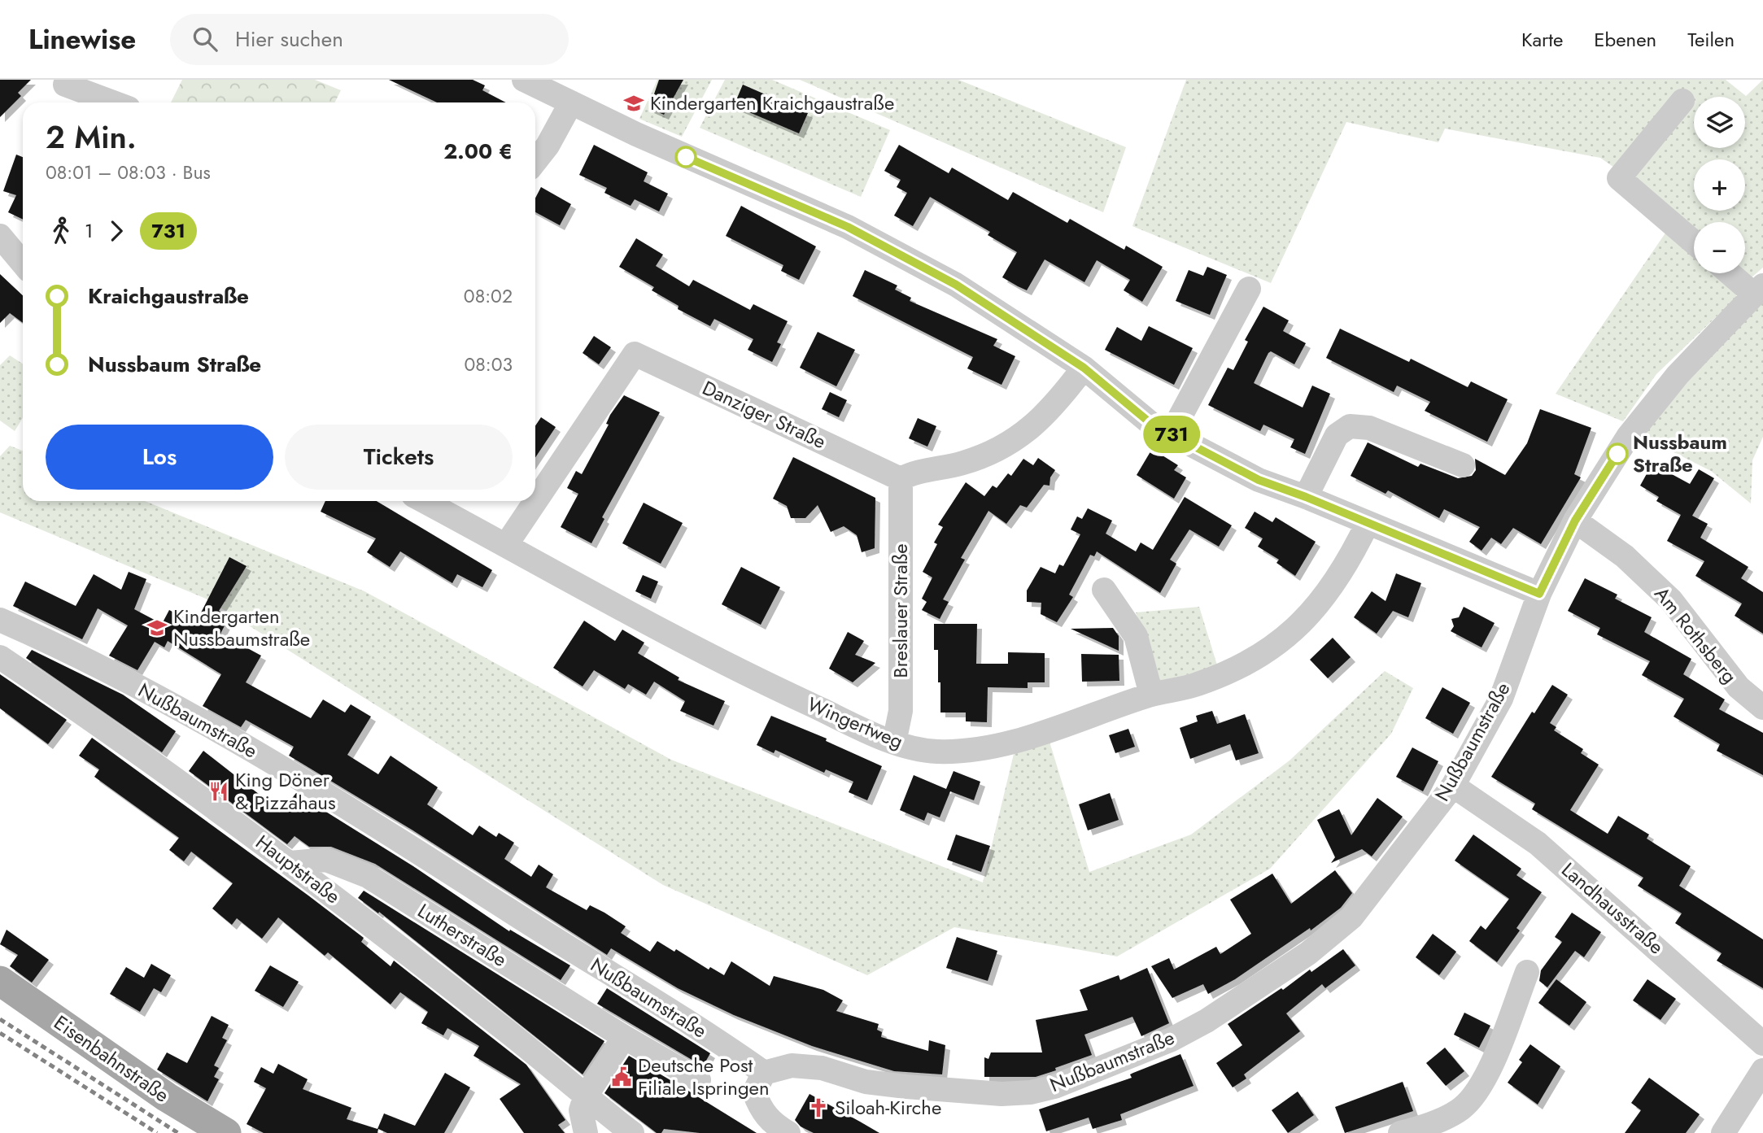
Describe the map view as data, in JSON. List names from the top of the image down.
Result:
{
  "streets": {
    "main road": ["Eisenbahnstraße"],
    "street": [
      "Danziger Straße",
      "Breslauer Straße",
      "Am Rothsberg",
      "Nußbaumstraße",
      "Wingertweg",
      "Hauptstraße",
      "Landhausstraße",
      "Lutherstraße"
    ]
  },
  "crossings": [
    ["Danziger Straße", "Breslauer Straße"],
    ["Danziger Straße", "Wingertweg"],
    ["Breslauer Straße", "Wingertweg"],
    ["Am Rothsberg", "Nußbaumstraße"],
    ["Nußbaumstraße", "Landhausstraße"],
    ["Hauptstraße", "Lutherstraße"]
  ],
  "places": {
    "school or university": ["Kindergarten Kraichgaustraße", "Kindergarten Nussbaumstraße"],
    "other": ["Nussbaum Straße"],
    "restaurant": ["King Döner & Pizzahaus"],
    "public building": ["Deutsche Post Filiale Ispringen"],
    "church": ["Siloah-Kirche"]
  },
  "lines": ["bus line 731"],
  "page": {
    "header": "Linewise",
    "search": "Hier suchen",
    "nav": ["Karte", "Ebenen", "Teilen"],
    "on_map": "731",
    "map_buttons": ["+", "−"],
    "heading": ["2 Min.", "08:01 – 08:03 · Bus", "2.00 €"],
    "legs": ["1", "731"],
    "list": [
      {
        "name": "Kraichgaustraße",
        "value": "08:02"
      },
      {
        "name": "Nussbaum Straße",
        "value": "08:03"
      }
    ],
    "buttons": ["Los", "Tickets"]
  }
}
